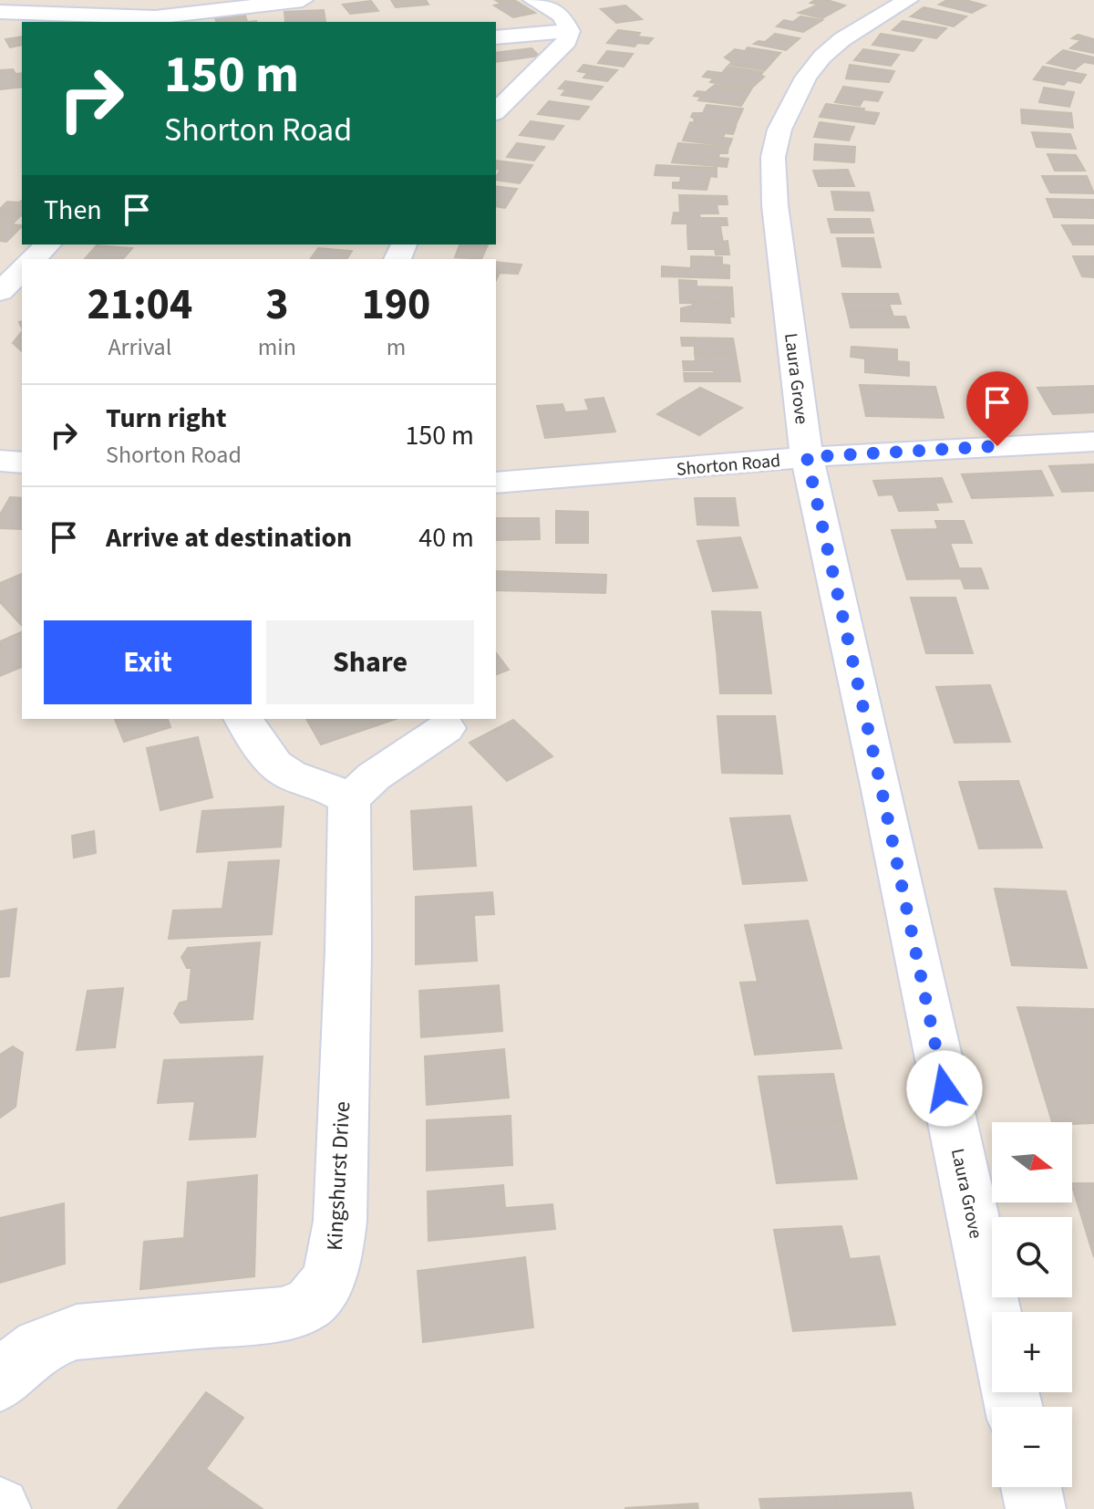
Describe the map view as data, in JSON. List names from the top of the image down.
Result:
{
  "streets": {
    "street": ["Laura Grove", "Shorton Road", "Kingshurst Drive"]
  },
  "crossings": [
    ["Laura Grove", "Shorton Road"]
  ],
  "north": "right",
  "page": {
    "turn": ["150 m", "Shorton Road"],
    "then": "Then",
    "eta": [
      "21:04",
      "Arrival",
      "3",
      "min",
      "190",
      "m"
    ],
    "list": [
      {
        "name": "Turn right",
        "note": "Shorton Road",
        "value": "150 m"
      },
      {
        "name": "Arrive at destination",
        "value": "40 m"
      }
    ],
    "buttons": ["Exit", "Share"],
    "map_buttons": ["+", "−"]
  }
}
